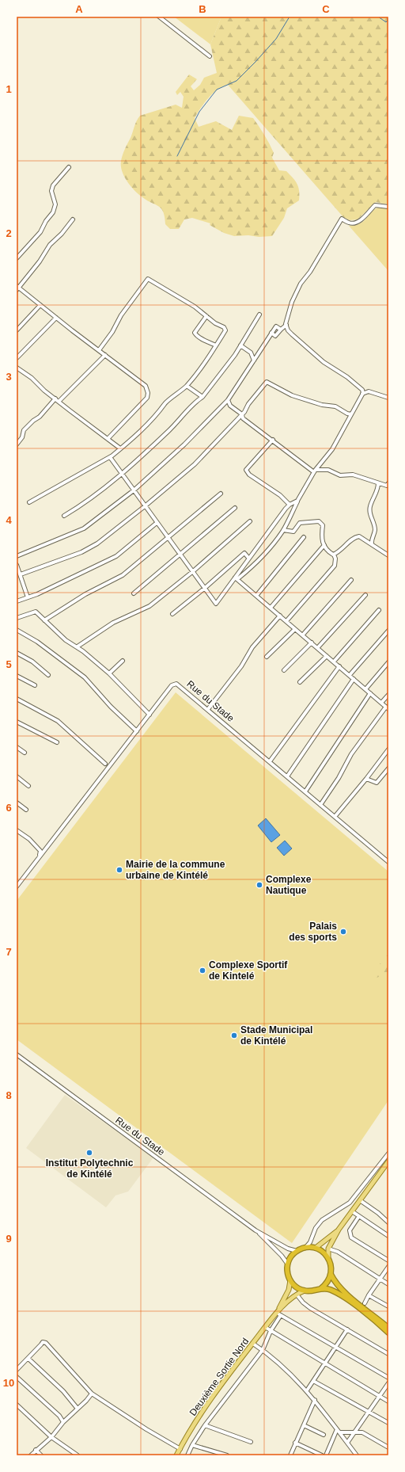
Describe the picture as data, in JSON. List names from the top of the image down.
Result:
{
  "streets": {
    "main road": ["Deuxième Sortie Nord"],
    "street": ["Rue du Stade"]
  },
  "crossings": [
    ["Rue du Stade", "Deuxième Sortie Nord"]
  ],
  "places": [
    "Mairie de la commune urbaine de Kintélé",
    "Complexe Nautique",
    "Palais des sports",
    "Complexe Sportif de Kintelé",
    "Stade Municipal de Kintélé",
    "Institut Polytechnic de Kintélé"
  ],
  "grid": {
    "columns": ["A", "B", "C"],
    "rows": [
      "1",
      "2",
      "3",
      "4",
      "5",
      "6",
      "7",
      "8",
      "9",
      "10"
    ]
  }
}
